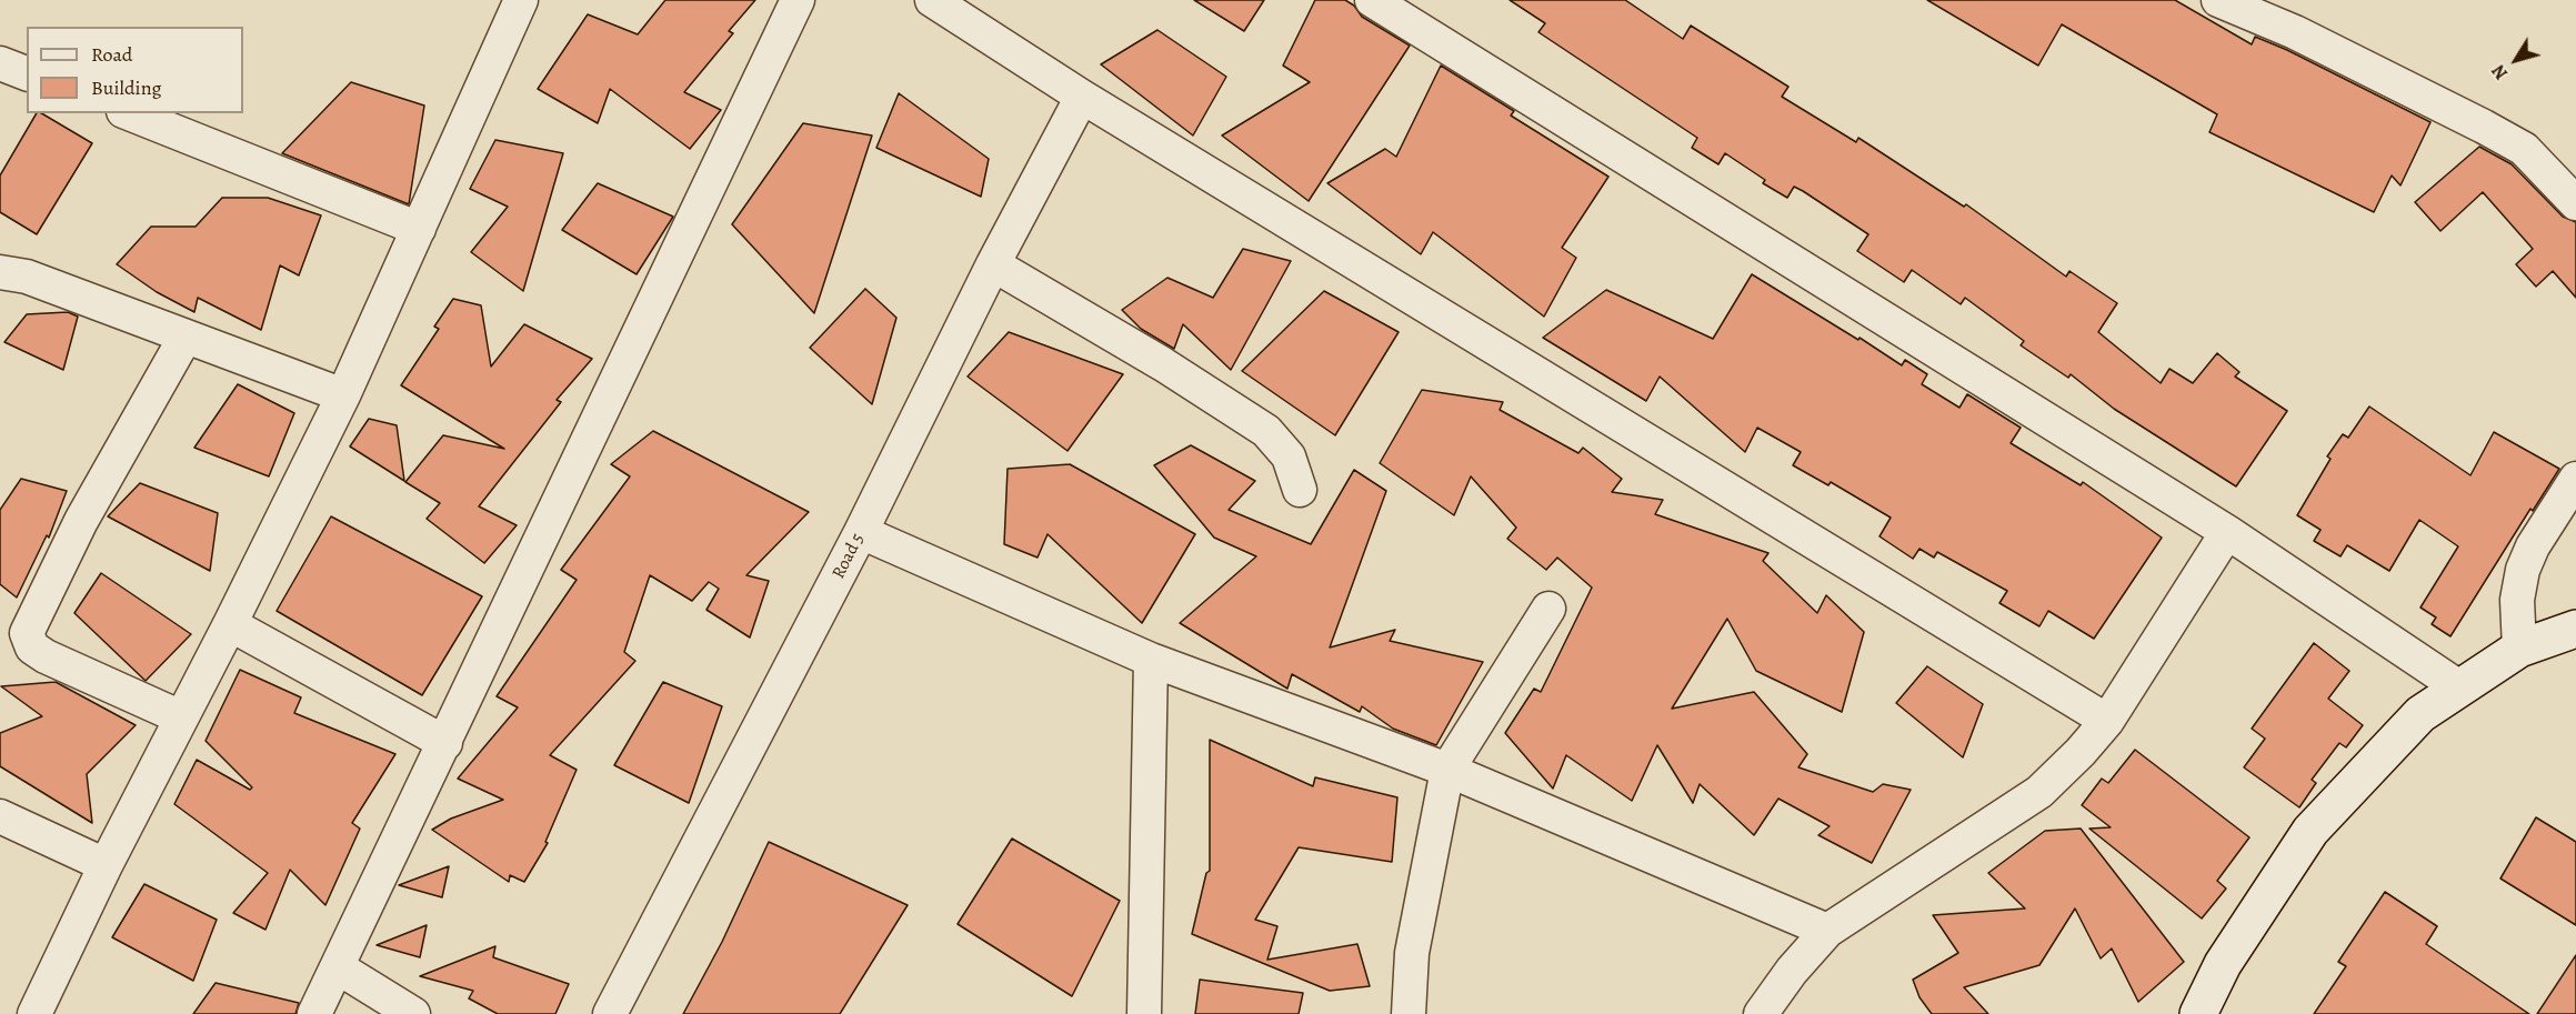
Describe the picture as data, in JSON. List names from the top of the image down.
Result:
{
  "streets": {
    "street": ["Road 5"]
  },
  "legend": ["Road", "Building"],
  "north": "bottom left"
}
